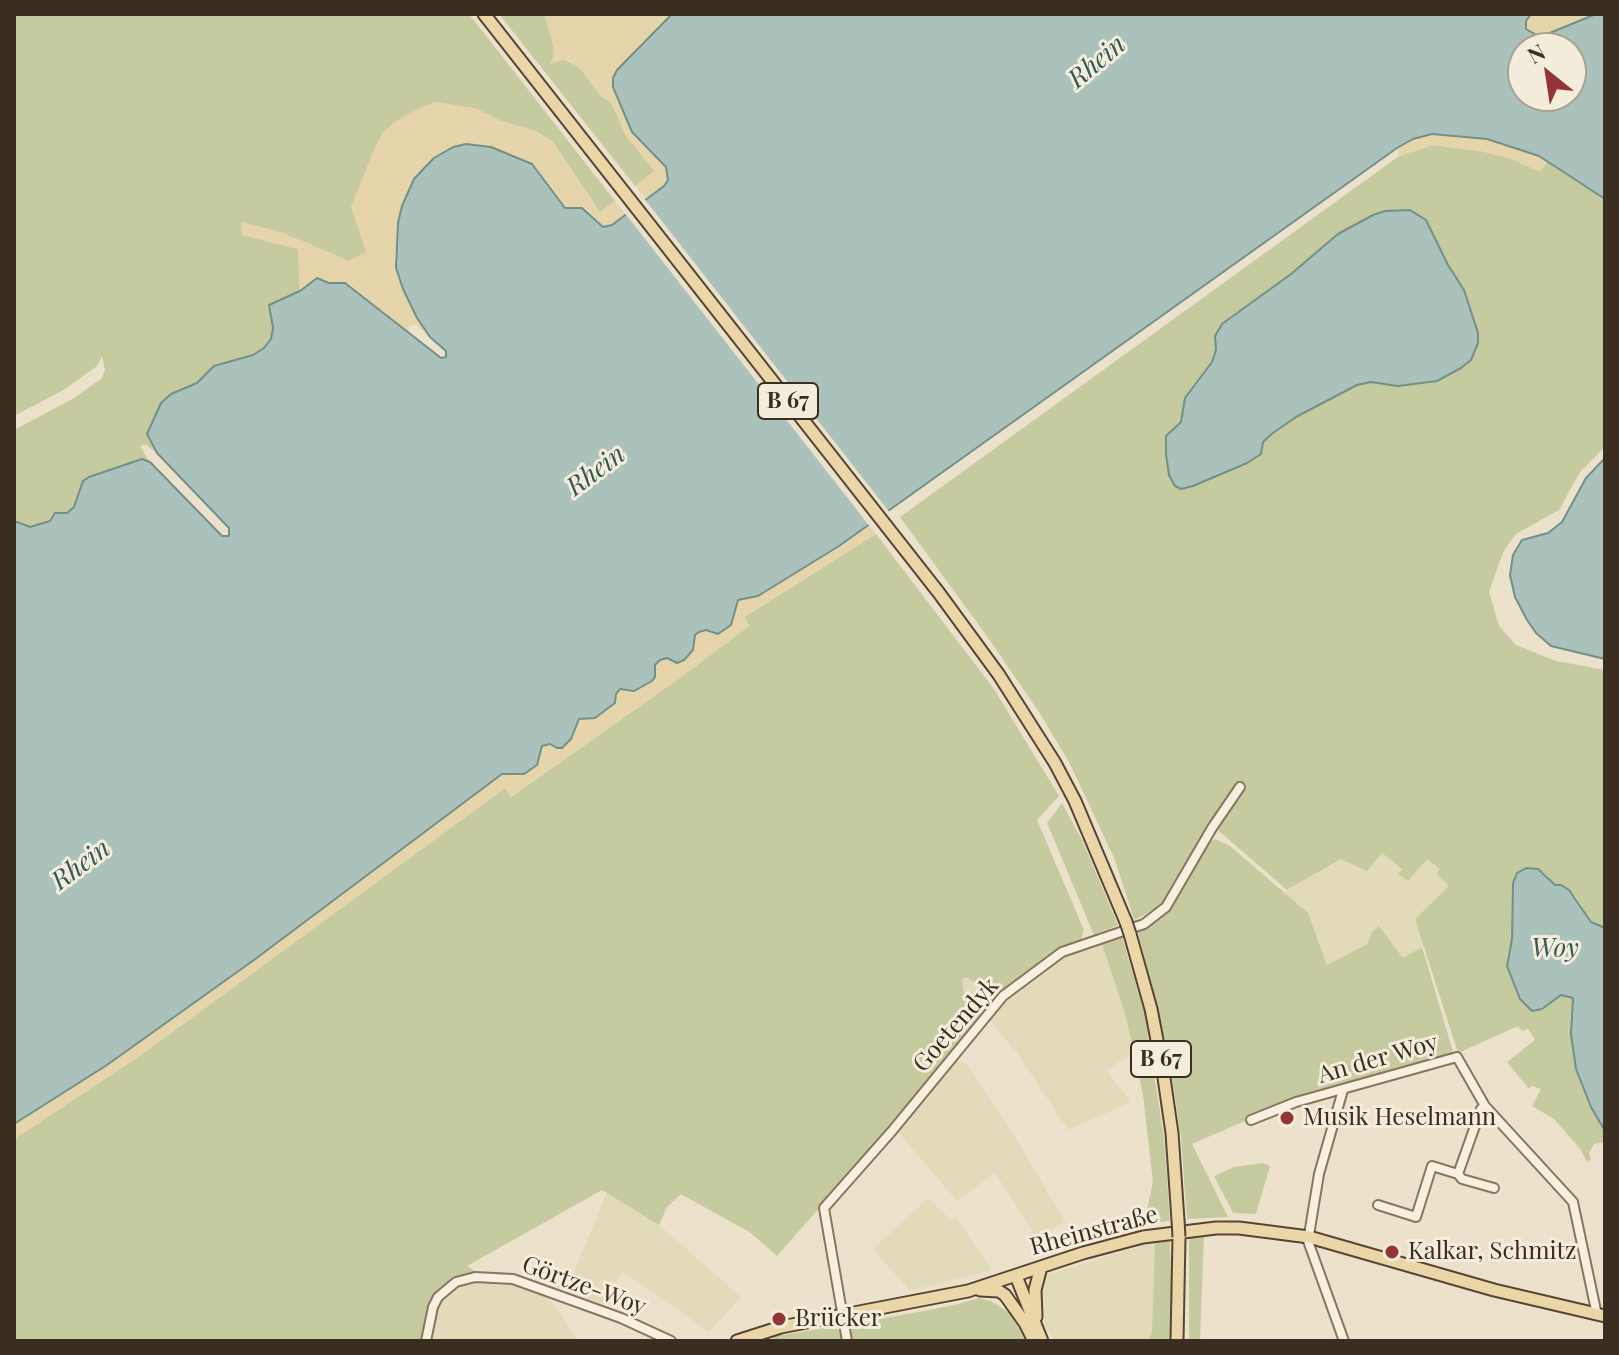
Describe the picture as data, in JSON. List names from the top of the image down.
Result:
{
  "streets": {
    "main road": ["B 67", "Rheinstraße"],
    "street": ["Goetendyk", "An der Woy", "Görtze-Woy"]
  },
  "crossings": [
    ["Goetendyk", "Rheinstraße"],
    ["An der Woy", "Rheinstraße"]
  ],
  "water": ["Rhein", "Woy"],
  "places": ["Musik Heselmann", "Kalkar, Schmitz", "Brücker"],
  "north": "top left"
}
